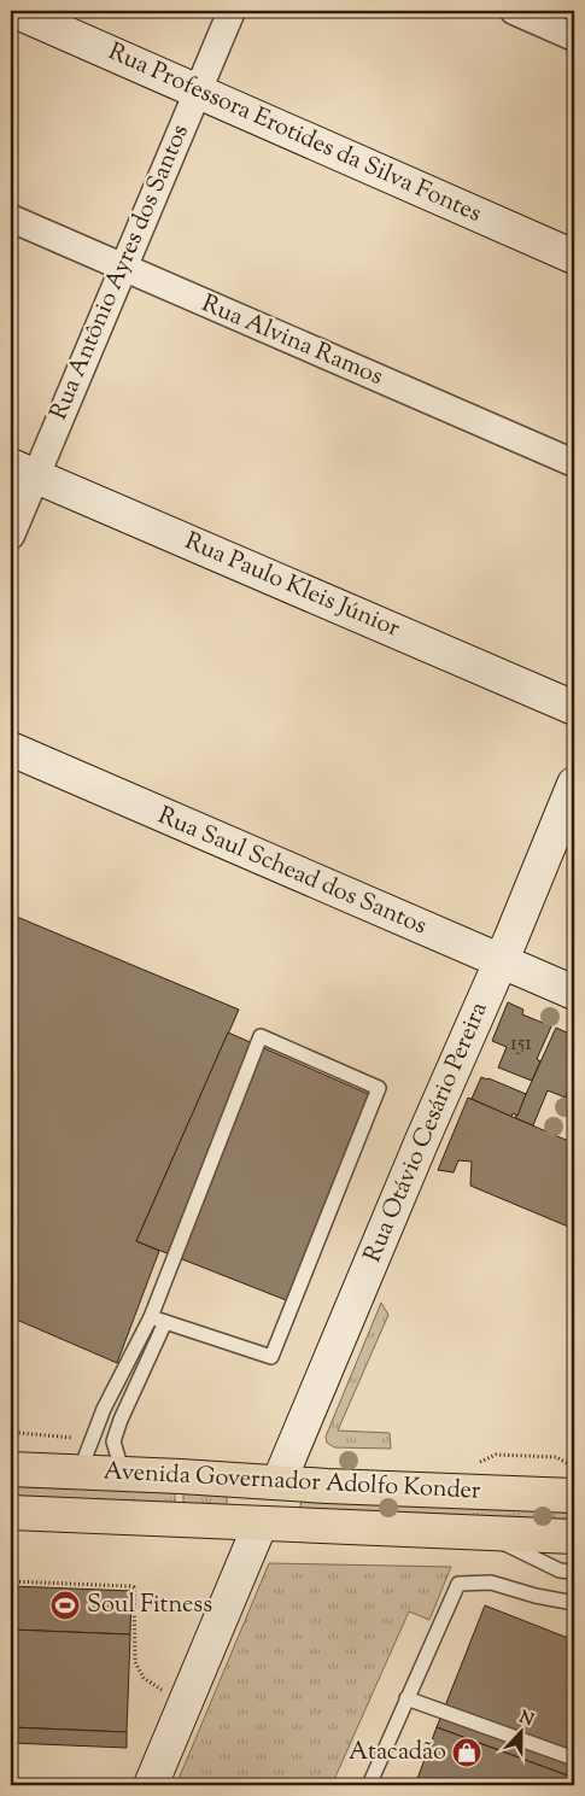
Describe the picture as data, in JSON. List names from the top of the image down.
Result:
{
  "streets": {
    "main road": ["Avenida Governador Adolfo Konder"],
    "street": [
      "Rua Professora Erotides da Silva Fontes",
      "Rua Antônio Ayres dos Santos",
      "Rua Alvina Ramos",
      "Rua Paulo Kleis Júnior",
      "Rua Saul Schead dos Santos",
      "Rua Otávio Cesário Pereira"
    ]
  },
  "crossings": [
    ["Rua Professora Erotides da Silva Fontes", "Rua Antônio Ayres dos Santos"],
    ["Rua Antônio Ayres dos Santos", "Rua Alvina Ramos"],
    ["Rua Antônio Ayres dos Santos", "Rua Paulo Kleis Júnior"],
    ["Rua Saul Schead dos Santos", "Rua Otávio Cesário Pereira"],
    ["Rua Otávio Cesário Pereira", "Avenida Governador Adolfo Konder"]
  ],
  "places": {
    "sports": ["Soul Fitness"],
    "shop": ["Atacadão"]
  },
  "house_numbers": ["151"],
  "north": "top"
}
